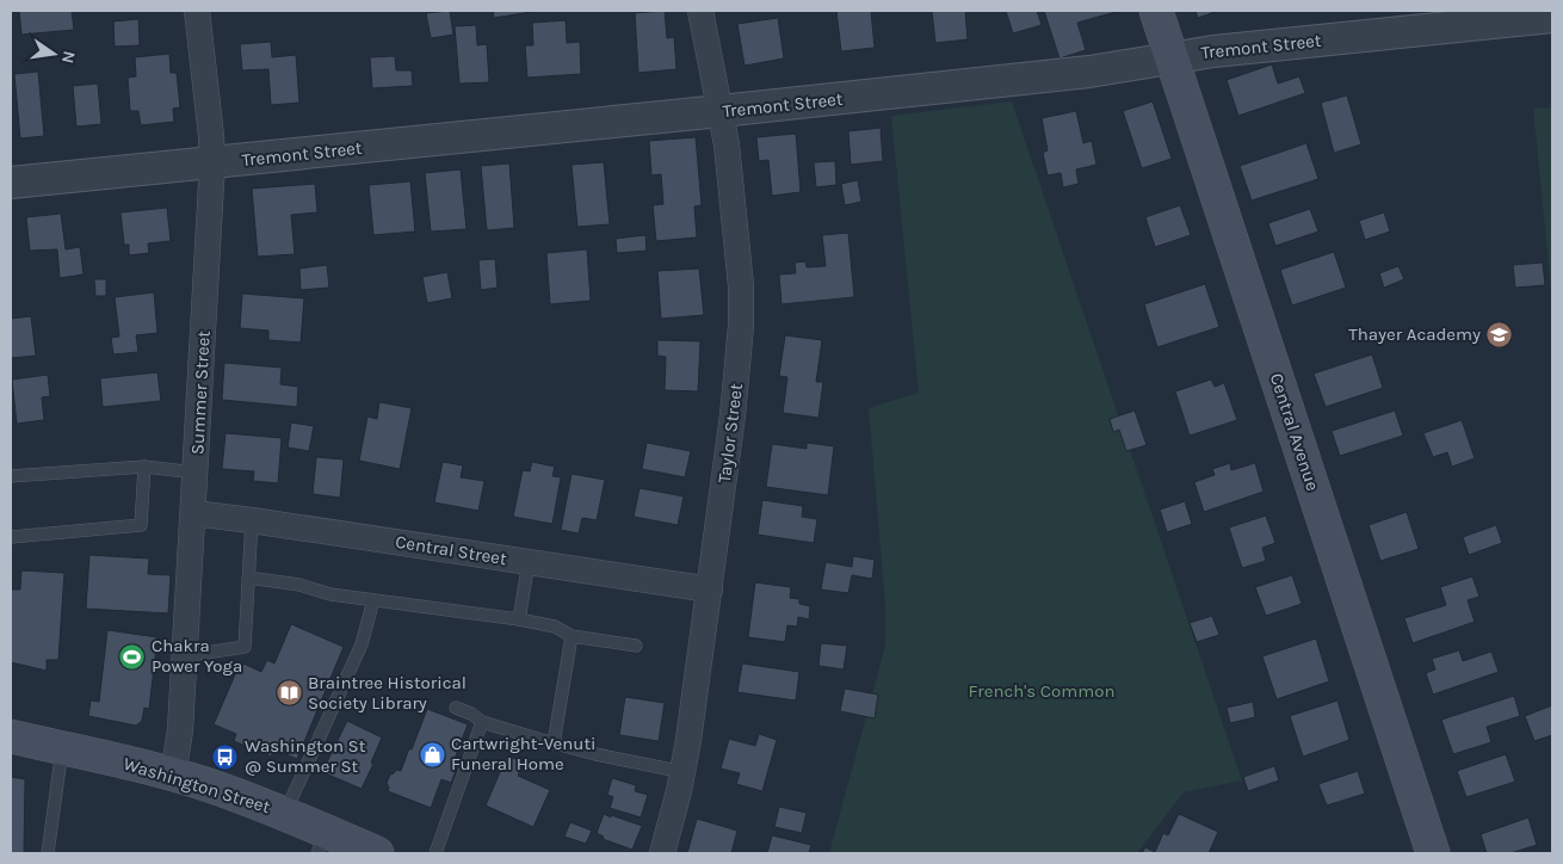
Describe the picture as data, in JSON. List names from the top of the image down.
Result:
{
  "streets": {
    "main road": ["Central Avenue", "Washington Street"],
    "street": [
      "Tremont Street",
      "Summer Street",
      "Taylor Street",
      "Central Street"
    ]
  },
  "crossings": [
    ["Tremont Street", "Summer Street"],
    ["Tremont Street", "Central Avenue"],
    ["Tremont Street", "Taylor Street"],
    ["Summer Street", "Central Street"],
    ["Summer Street", "Washington Street"],
    ["Taylor Street", "Central Street"]
  ],
  "parks": ["French's Common"],
  "places": {
    "school or university": ["Thayer Academy"],
    "sports": ["Chakra Power Yoga"],
    "library": ["Braintree Historical Society Library"],
    "shop": ["Cartwright-Venuti Funeral Home"],
    "bus stop": ["Washington St @ Summer St"]
  },
  "north": "right"
}
